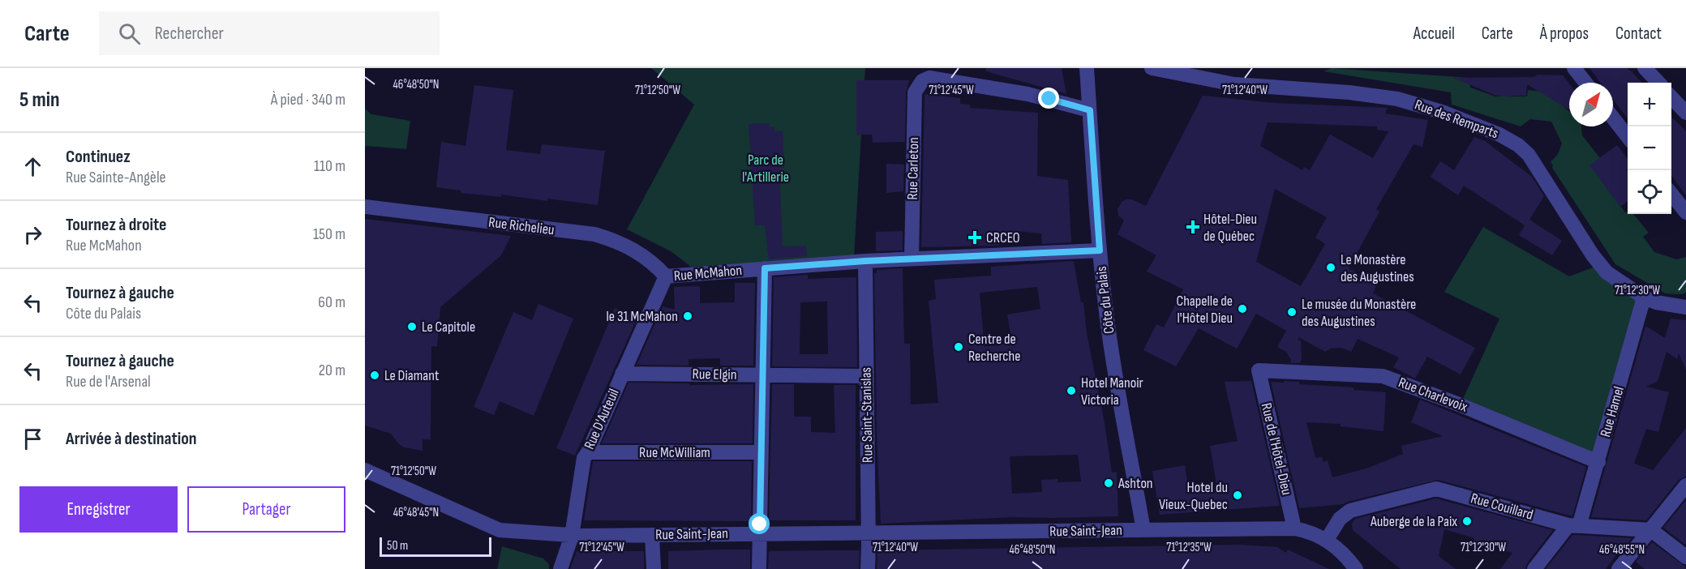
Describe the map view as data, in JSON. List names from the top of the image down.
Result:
{
  "streets": {
    "street": [
      "Rue des Remparts",
      "Rue Carleton",
      "Rue Richelieu",
      "Rue McMahon",
      "Côte du Palais",
      "Rue Elgin",
      "Rue Charlevoix",
      "Rue Hamel",
      "Rue Saint-Stanislas",
      "Rue D'Auteuil",
      "Rue de l'Hôtel-Dieu",
      "Rue McWilliam",
      "Rue Couillard",
      "Rue Saint-Jean"
    ]
  },
  "crossings": [
    ["Rue des Remparts", "Rue Hamel"],
    ["Rue Carleton", "Rue McMahon"],
    ["Rue Carleton", "Côte du Palais"],
    ["Rue Richelieu", "Rue McMahon"],
    ["Rue Richelieu", "Rue D'Auteuil"],
    ["Rue McMahon", "Côte du Palais"],
    ["Rue McMahon", "Rue Saint-Stanislas"],
    ["Rue McMahon", "Rue D'Auteuil"],
    ["Côte du Palais", "Rue Saint-Jean"],
    ["Rue Elgin", "Rue Saint-Stanislas"],
    ["Rue Elgin", "Rue D'Auteuil"],
    ["Rue Charlevoix", "Rue Hamel"],
    ["Rue Charlevoix", "Rue de l'Hôtel-Dieu"],
    ["Rue Hamel", "Rue Couillard"],
    ["Rue Saint-Stanislas", "Rue Saint-Jean"],
    ["Rue D'Auteuil", "Rue McWilliam"],
    ["Rue D'Auteuil", "Rue Saint-Jean"],
    ["Rue de l'Hôtel-Dieu", "Rue Saint-Jean"],
    ["Rue Couillard", "Rue Saint-Jean"]
  ],
  "parks": ["Parc de l'Artillerie"],
  "places": {
    "health": ["Hôtel-Dieu de Québec", "CRCEO"],
    "other": [
      "Le Monastère des Augustines",
      "Chapelle de l'Hôtel Dieu",
      "Le musée du Monastère des Augustines",
      "le 31 McMahon",
      "Le Capitole",
      "Centre de Recherche",
      "Le Diamant",
      "Hotel Manoir Victoria",
      "Ashton",
      "Hotel du Vieux-Quebec",
      "Auberge de la Paix"
    ]
  },
  "scale_bar": "50 m",
  "north": "top right",
  "page": {
    "header": "Carte",
    "search": "Rechercher",
    "nav": [
      "Accueil",
      "Carte",
      "À propos",
      "Contact"
    ],
    "heading": ["5 min", "À pied · 340 m"],
    "map_buttons": ["+", "−"],
    "list": [
      ["Continuez", "Rue Sainte-Angèle", "110 m"],
      ["Tournez à droite", "Rue McMahon", "150 m"],
      ["Tournez à gauche", "Côte du Palais", "60 m"],
      ["Tournez à gauche", "Rue de l'Arsenal", "20 m"],
      "Arrivée à destination"
    ],
    "buttons": ["Enregistrer", "Partager"],
    "scale": "50 m"
  },
  "coordinates": [
    "46°48'50\"N",
    "71°12'50\"W",
    "71°12'45\"W",
    "71°12'40\"W",
    "71°12'30\"W",
    "46°48'45\"N",
    "71°12'35\"W",
    "46°48'55\"N"
  ]
}
